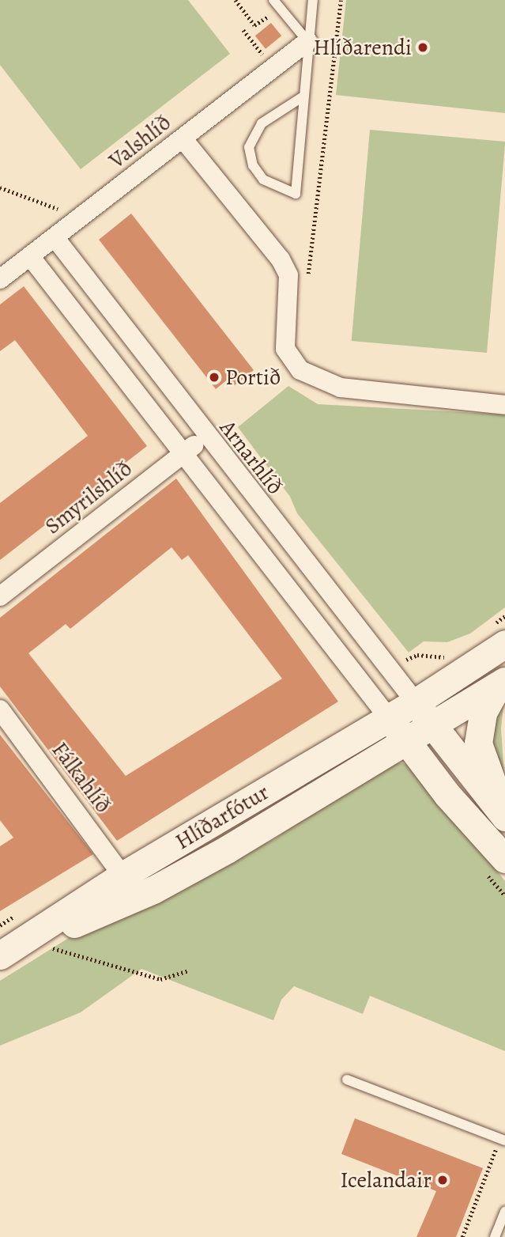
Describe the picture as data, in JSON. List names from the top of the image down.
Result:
{
  "streets": {
    "street": [
      "Valshlíð",
      "Arnarhlíð",
      "Smyrilshlíð",
      "Fálkahlíð",
      "Hlíðarfótur"
    ]
  },
  "crossings": [
    ["Valshlíð", "Arnarhlíð"],
    ["Arnarhlíð", "Smyrilshlíð"],
    ["Arnarhlíð", "Hlíðarfótur"],
    ["Fálkahlíð", "Hlíðarfótur"]
  ],
  "places": ["Hlíðarendi", "Portið", "Icelandair"]
}
